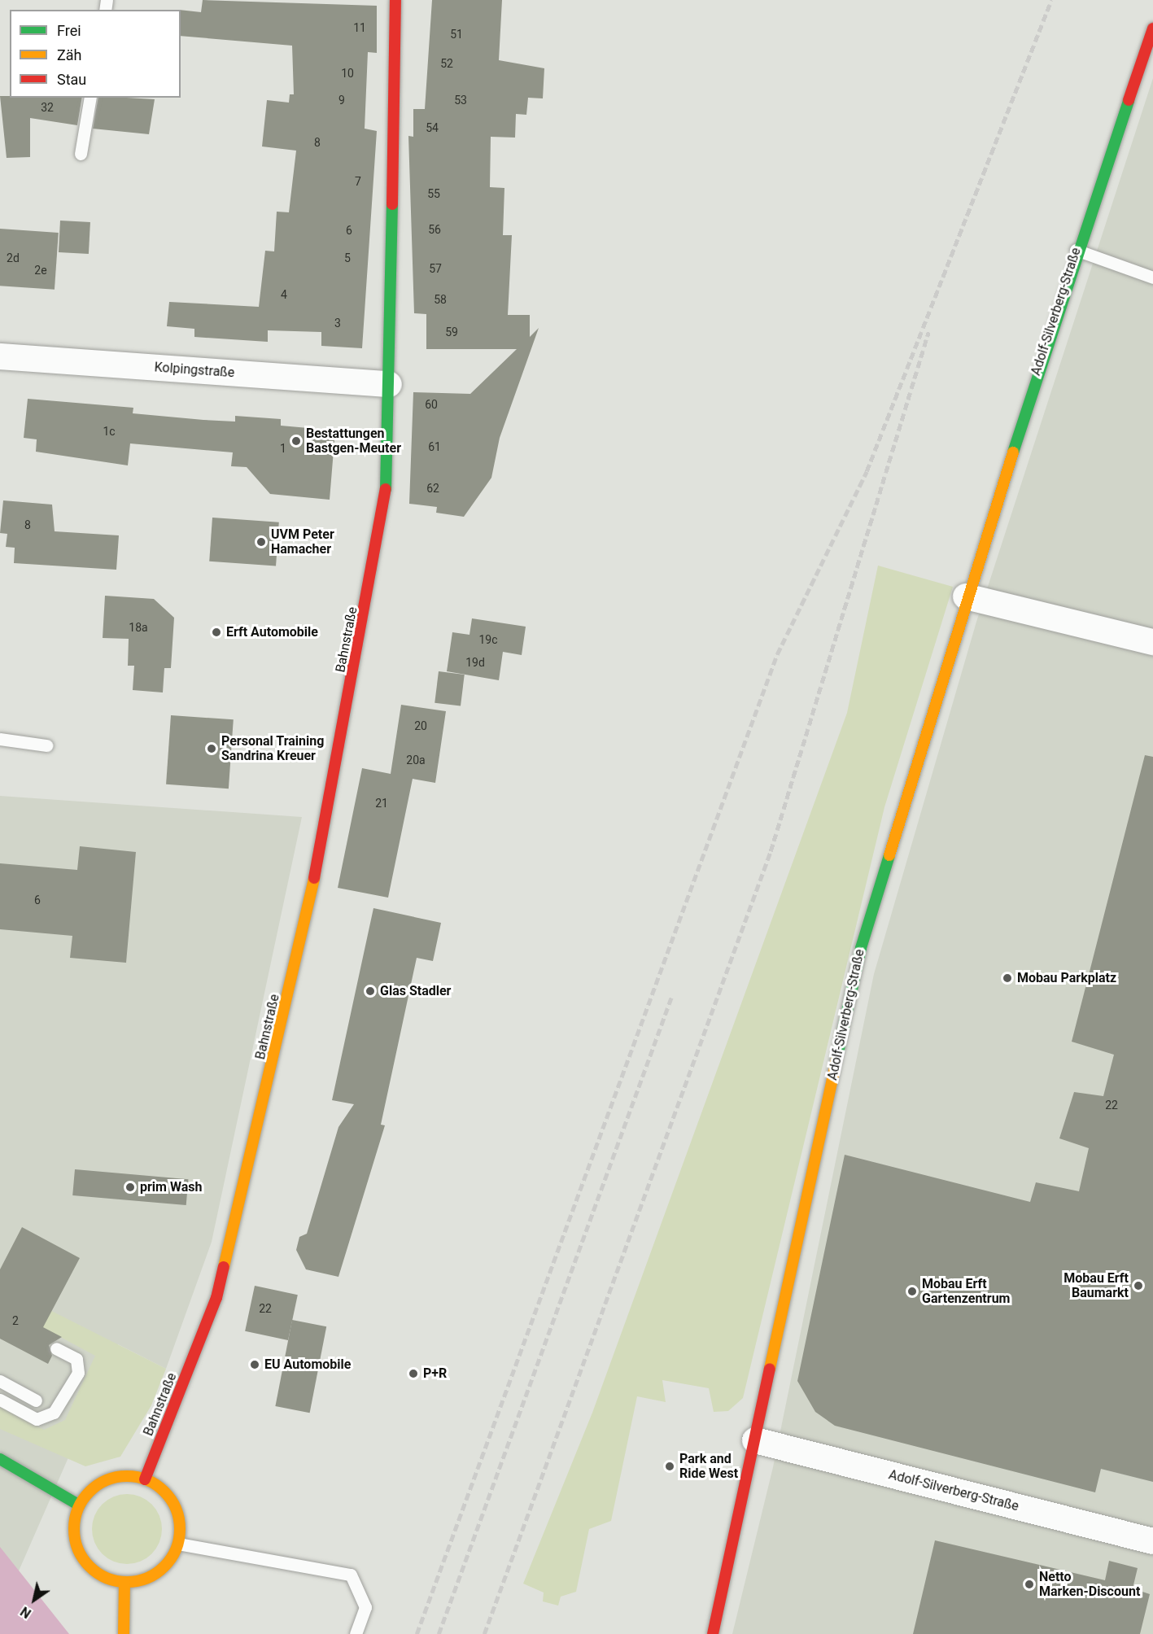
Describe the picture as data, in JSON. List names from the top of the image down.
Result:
{
  "streets": {
    "street": ["Adolf-Silverberg-Straße", "Kolpingstraße", "Bahnstraße"]
  },
  "crossings": [
    ["Kolpingstraße", "Bahnstraße"]
  ],
  "places": [
    "Bestattungen Bastgen-Meuter",
    "UVM Peter Hamacher",
    "Erft Automobile",
    "Personal Training Sandrina Kreuer",
    "Mobau Parkplatz",
    "Glas Stadler",
    "prim Wash",
    "Mobau Erft Baumarkt",
    "Mobau Erft Gartenzentrum",
    "EU Automobile",
    "P+R",
    "Park and Ride West",
    "Netto Marken-Discount"
  ],
  "house_numbers": [
    "11",
    "51",
    "52",
    "10",
    "9",
    "53",
    "32",
    "54",
    "8",
    "7",
    "55",
    "56",
    "6",
    "2d",
    "5",
    "57",
    "2e",
    "4",
    "58",
    "3",
    "59",
    "60",
    "1c",
    "61",
    "1",
    "62",
    "8",
    "18a",
    "19c",
    "19d",
    "20",
    "20a",
    "21",
    "6",
    "22",
    "22",
    "2"
  ],
  "legend": ["Frei", "Zäh", "Stau"],
  "north": "bottom left"
}
